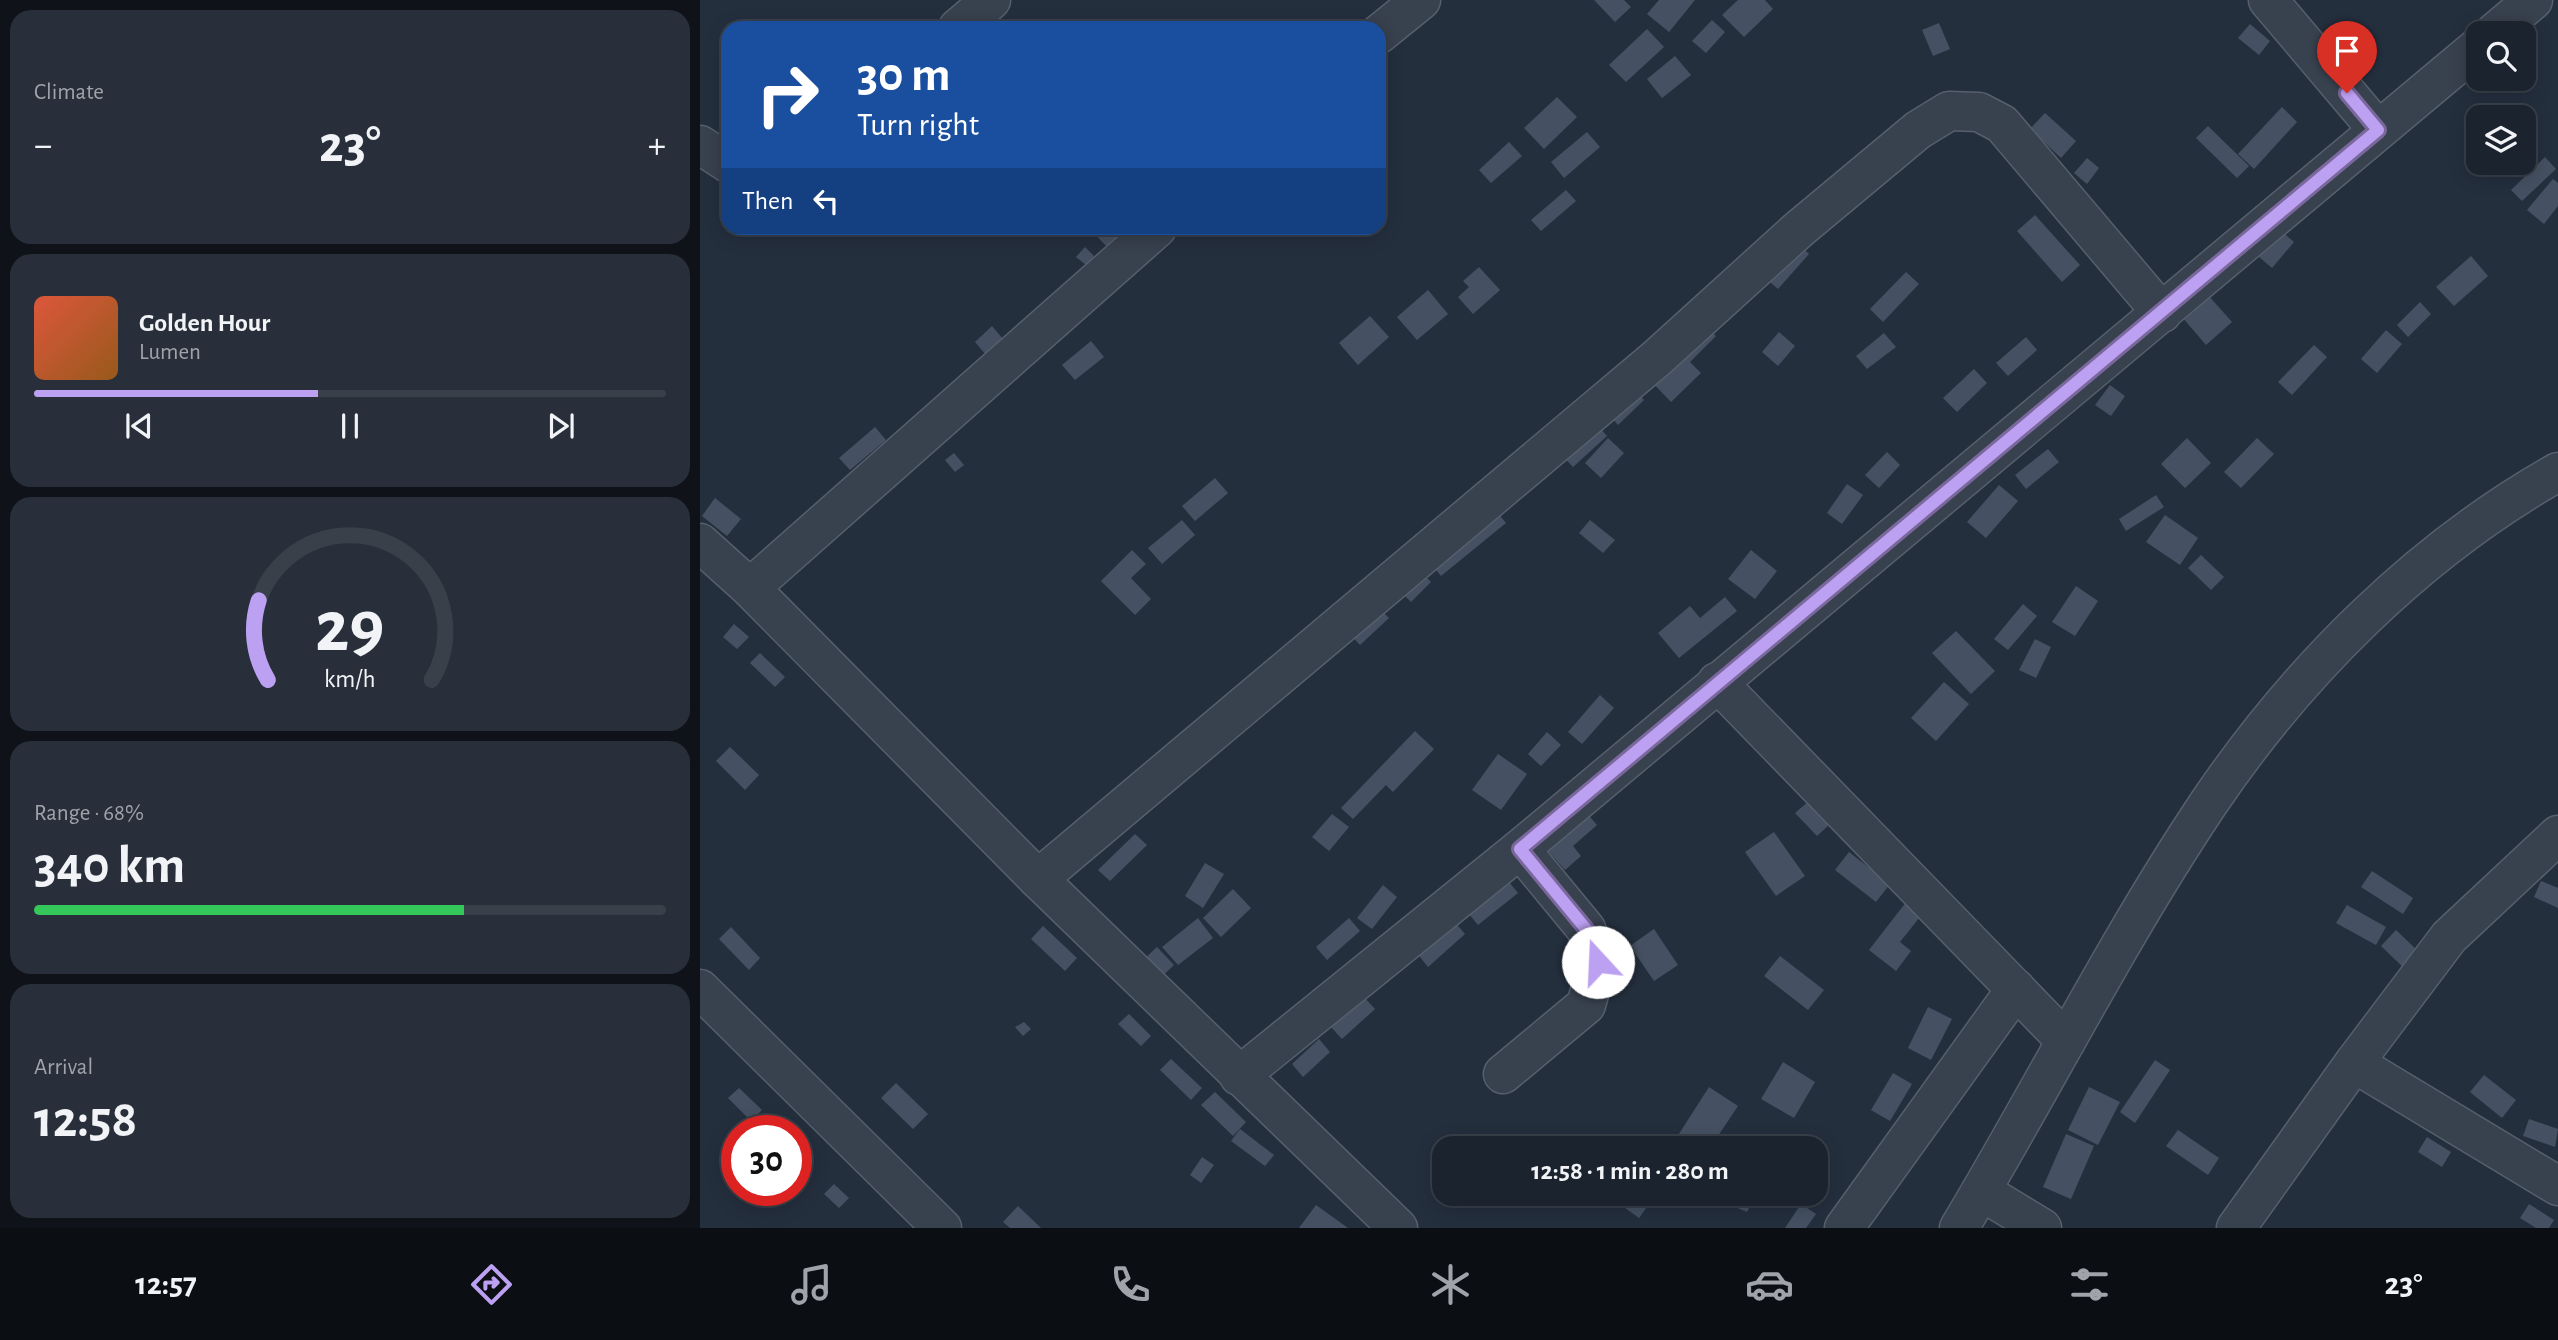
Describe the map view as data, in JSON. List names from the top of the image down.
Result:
{
  "page": {
    "tile": [
      "Climate",
      ["Range · 68%", "340 km"],
      ["Arrival", "12:58"]
    ],
    "turn": ["30 m", "Turn right"],
    "heat": ["−", "23°", "+"],
    "then": "Then",
    "song": ["Golden Hour", "Lumen"],
    "limit": "30",
    "trip": "12:58 · 1 min · 280 m",
    "tabs": ["12:57", "23°"],
    "gauge": ["29", "km/h"]
  }
}
